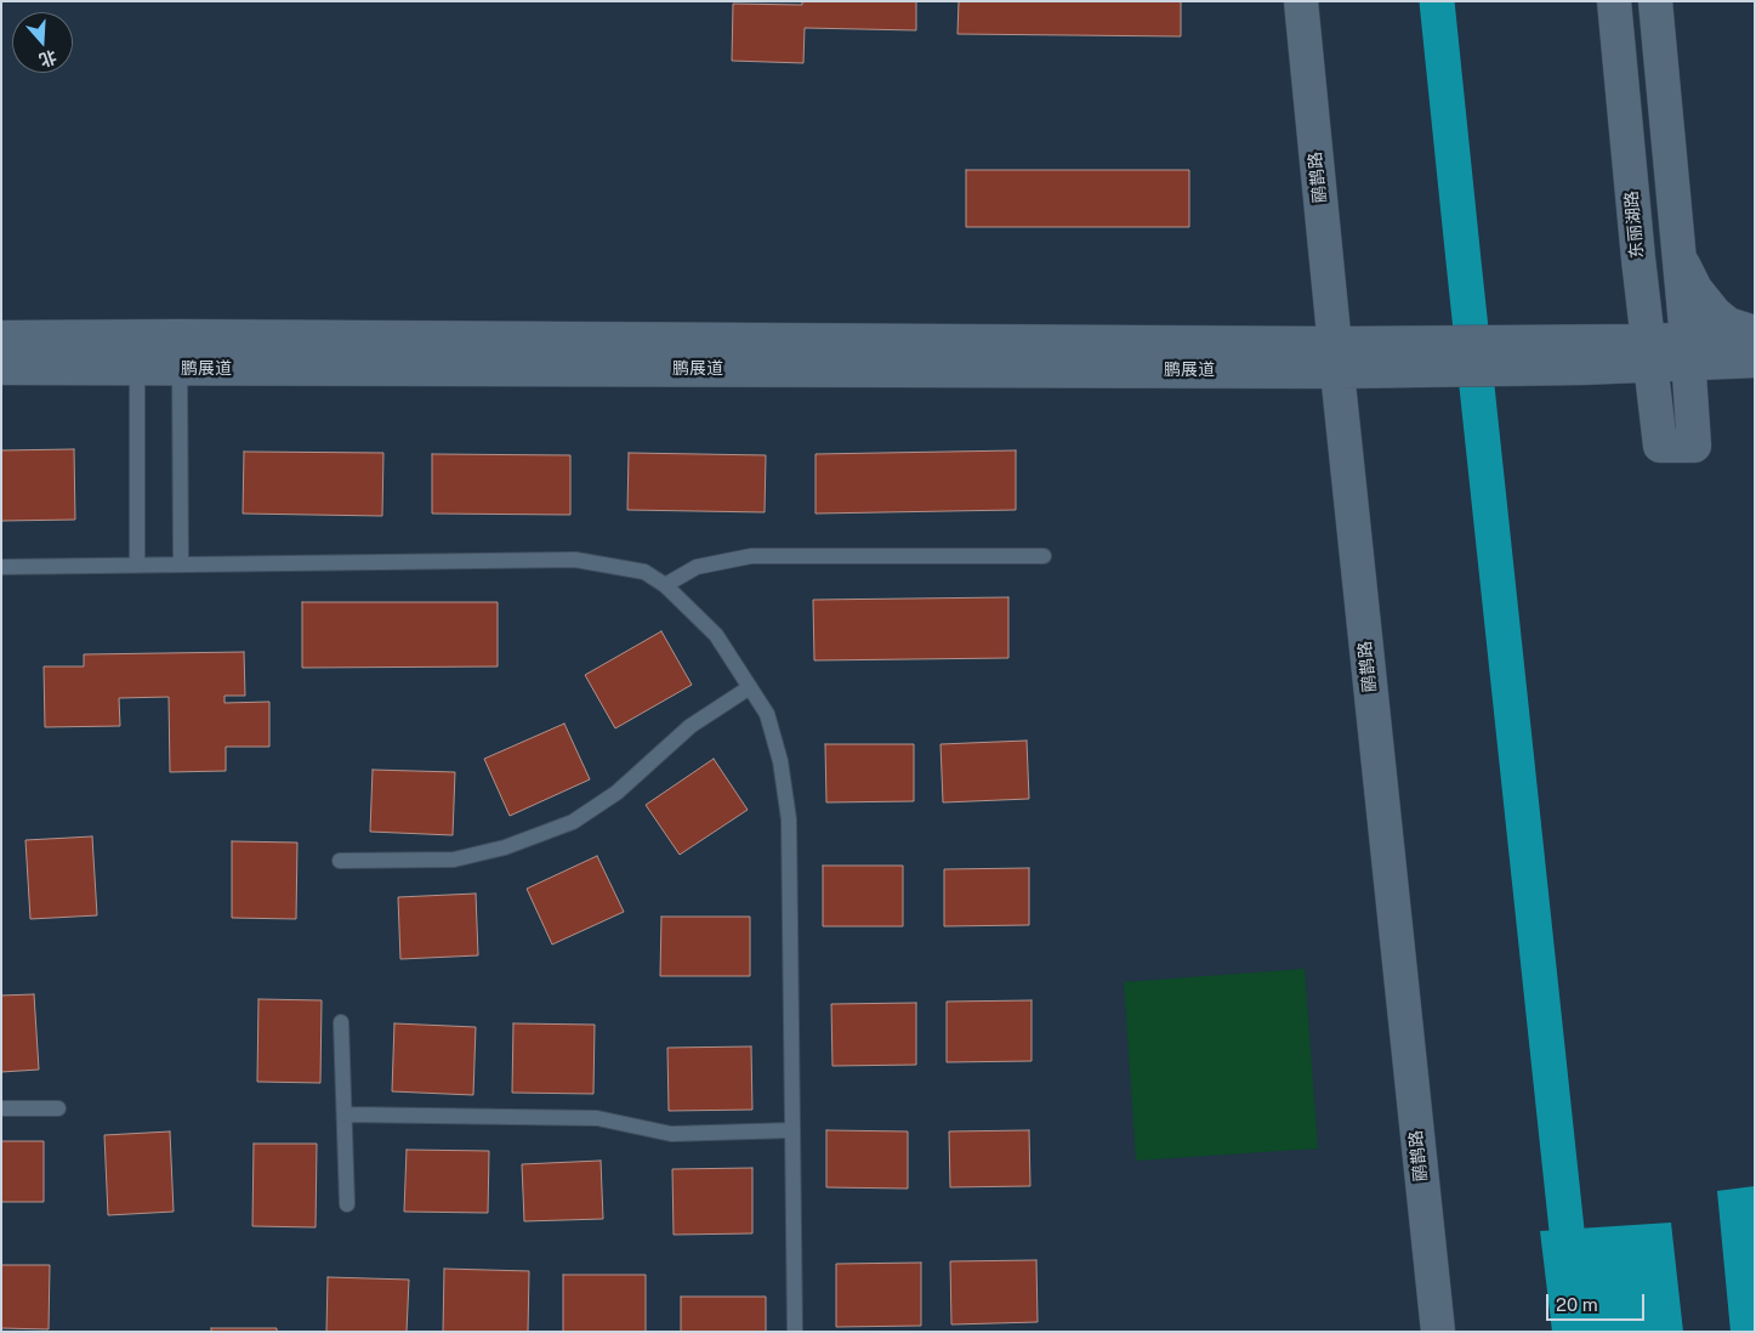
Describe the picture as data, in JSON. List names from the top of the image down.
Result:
{
  "streets": {
    "street": ["鹂鹊路", "东丽湖路", "鹏展道"]
  },
  "crossings": [
    ["鹂鹊路", "鹏展道"],
    ["东丽湖路", "鹏展道"]
  ],
  "scale_bar": "20 m",
  "north": "bottom"
}
